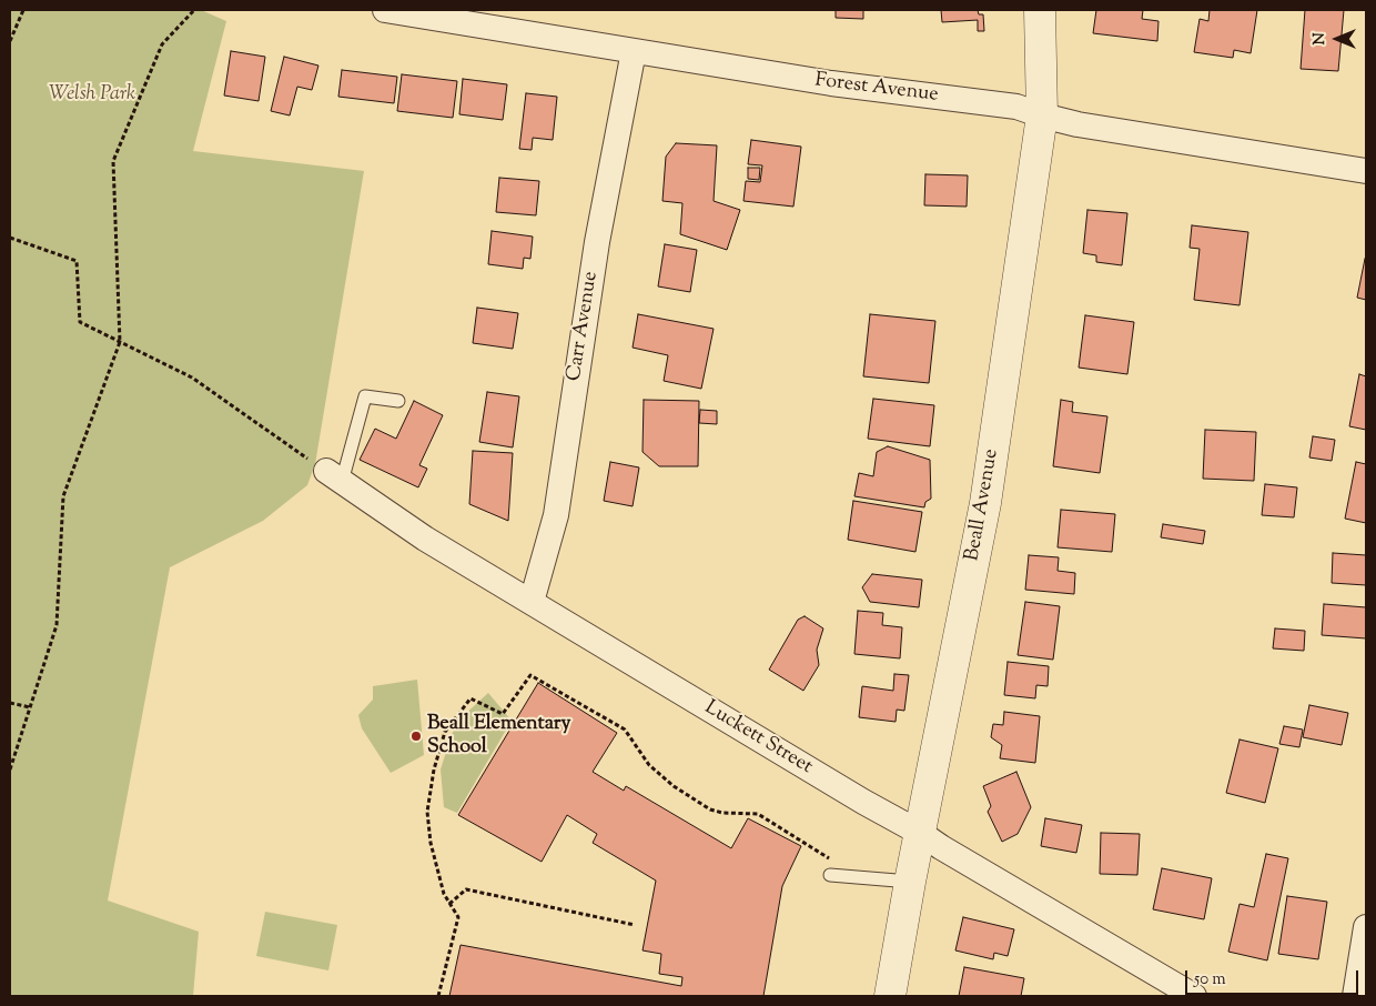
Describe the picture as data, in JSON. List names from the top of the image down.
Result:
{
  "streets": {
    "street": [
      "Forest Avenue",
      "Carr Avenue",
      "Beall Avenue",
      "Luckett Street"
    ]
  },
  "crossings": [
    ["Forest Avenue", "Carr Avenue"],
    ["Forest Avenue", "Beall Avenue"],
    ["Carr Avenue", "Luckett Street"],
    ["Beall Avenue", "Luckett Street"]
  ],
  "parks": ["Welsh Park"],
  "places": ["Beall Elementary School"],
  "scale_bar": "50 m",
  "north": "left"
}
